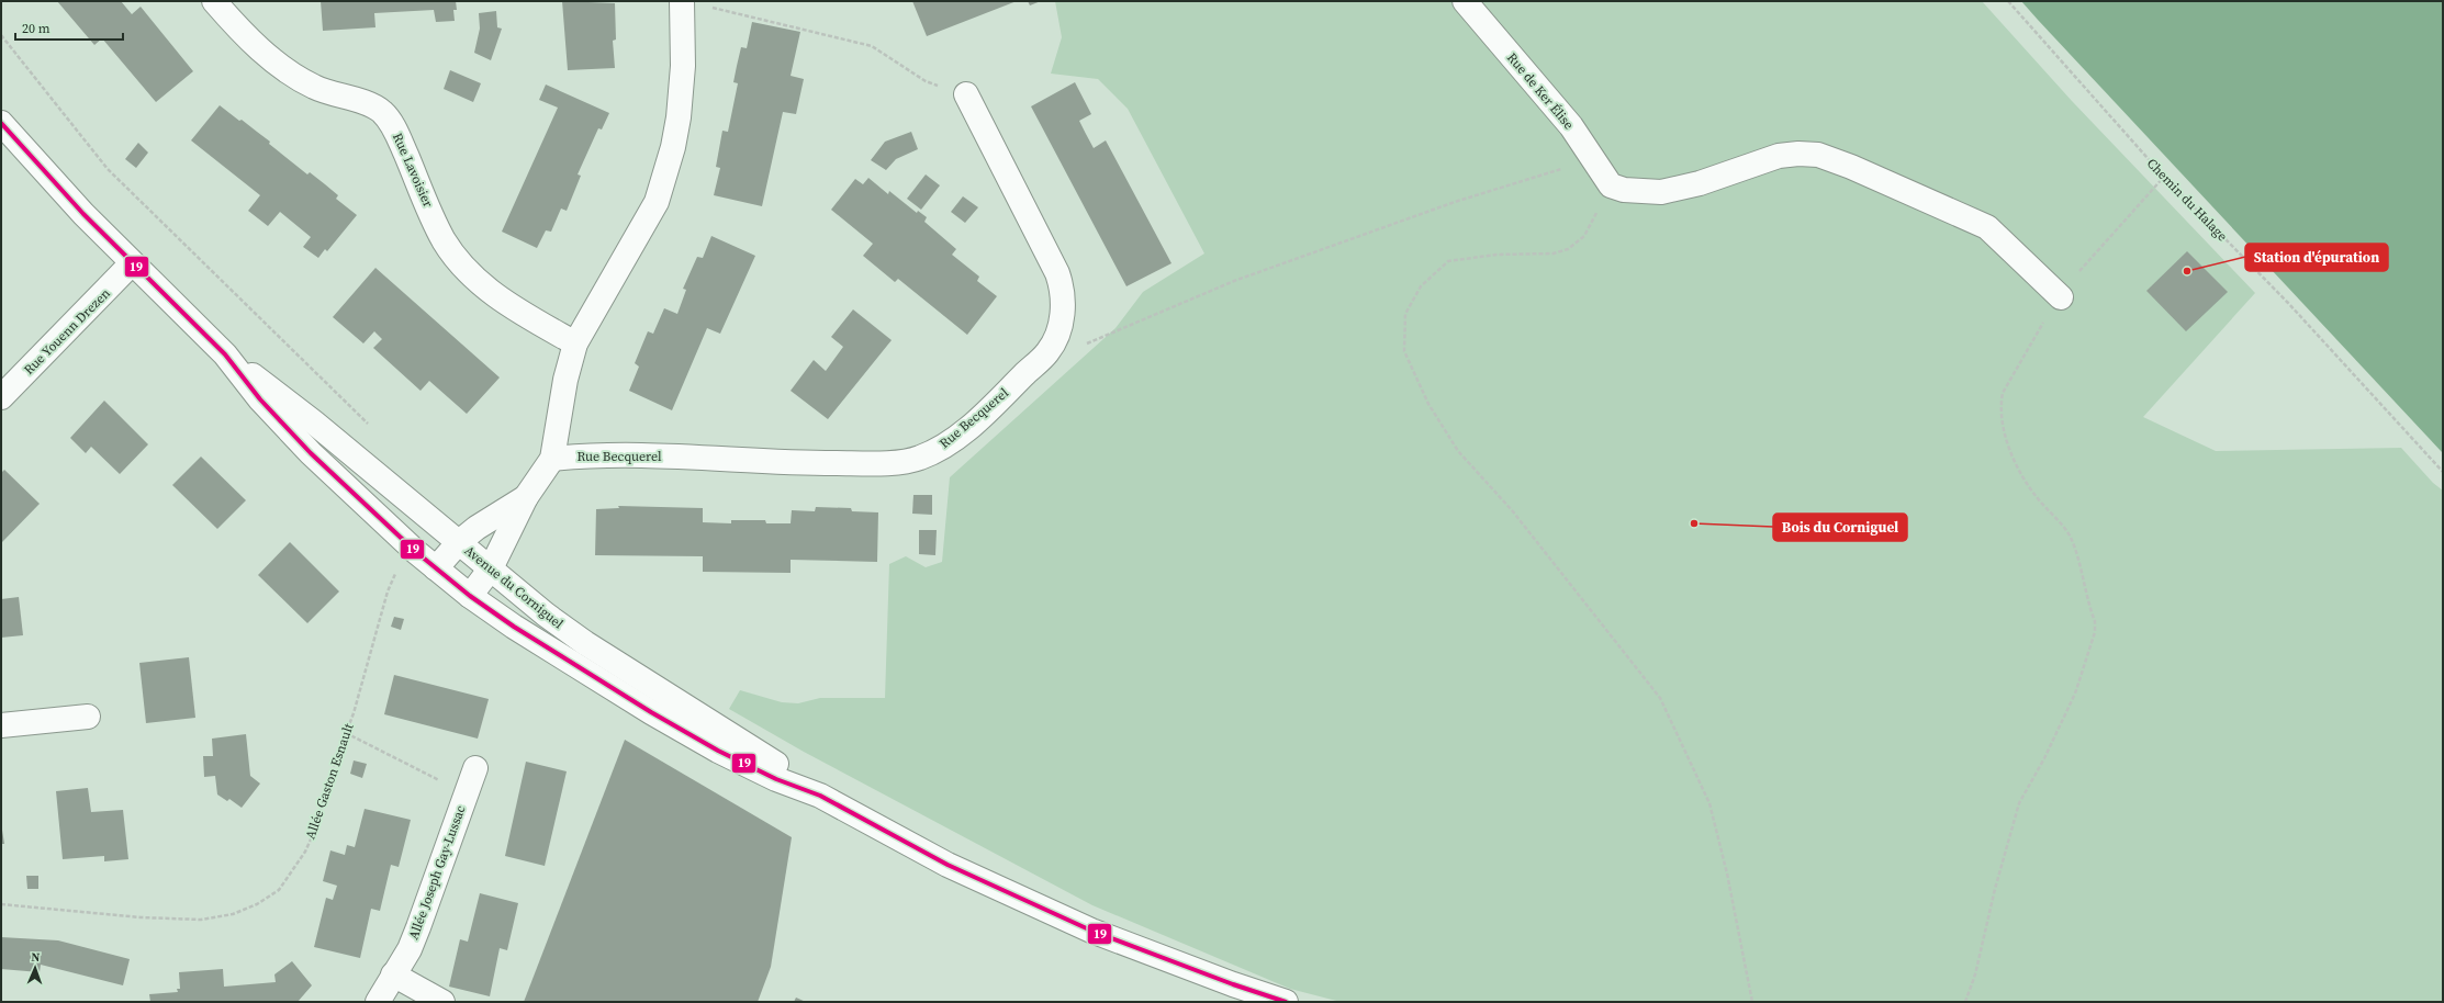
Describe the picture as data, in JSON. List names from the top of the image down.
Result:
{
  "streets": {
    "street": [
      "Rue de Ker Élise",
      "Rue Lavoisier",
      "Rue Youenn Drezen",
      "Rue Becquerel",
      "Avenue du Corniguel",
      "Allée Joseph Gay-Lussac"
    ],
    "path": ["Chemin du Halage", "Allée Gaston Esnault"]
  },
  "crossings": [
    ["Rue Youenn Drezen", "Avenue du Corniguel"],
    ["Avenue du Corniguel", "Allée Gaston Esnault"]
  ],
  "places": ["Station d'épuration", "Bois du Corniguel"],
  "lines": ["transit line 19"],
  "scale_bar": "20 m",
  "north": "top"
}
